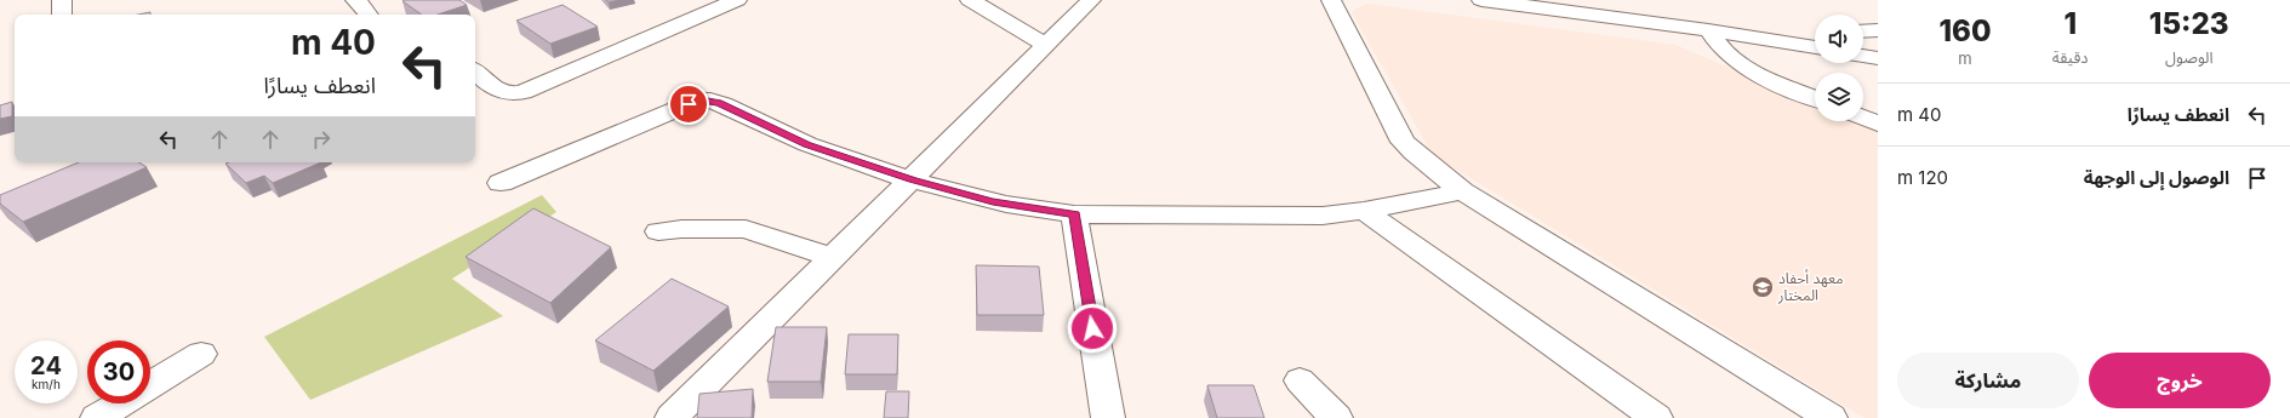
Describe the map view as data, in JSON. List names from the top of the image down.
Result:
{
  "places": {
    "school or university": ["معهد أحفاد المختار"]
  },
  "page": {
    "eta": [
      "15:23",
      "الوصول",
      "1",
      "دقيقة",
      "160",
      "m"
    ],
    "turn": ["40 m", "انعطف يسارًا"],
    "list": [
      {
        "name": "انعطف يسارًا",
        "value": "40 m"
      },
      {
        "name": "الوصول إلى الوجهة",
        "value": "120 m"
      }
    ],
    "speed": "24 km/h",
    "limit": "30",
    "buttons": ["خروج", "مشاركة"]
  }
}
